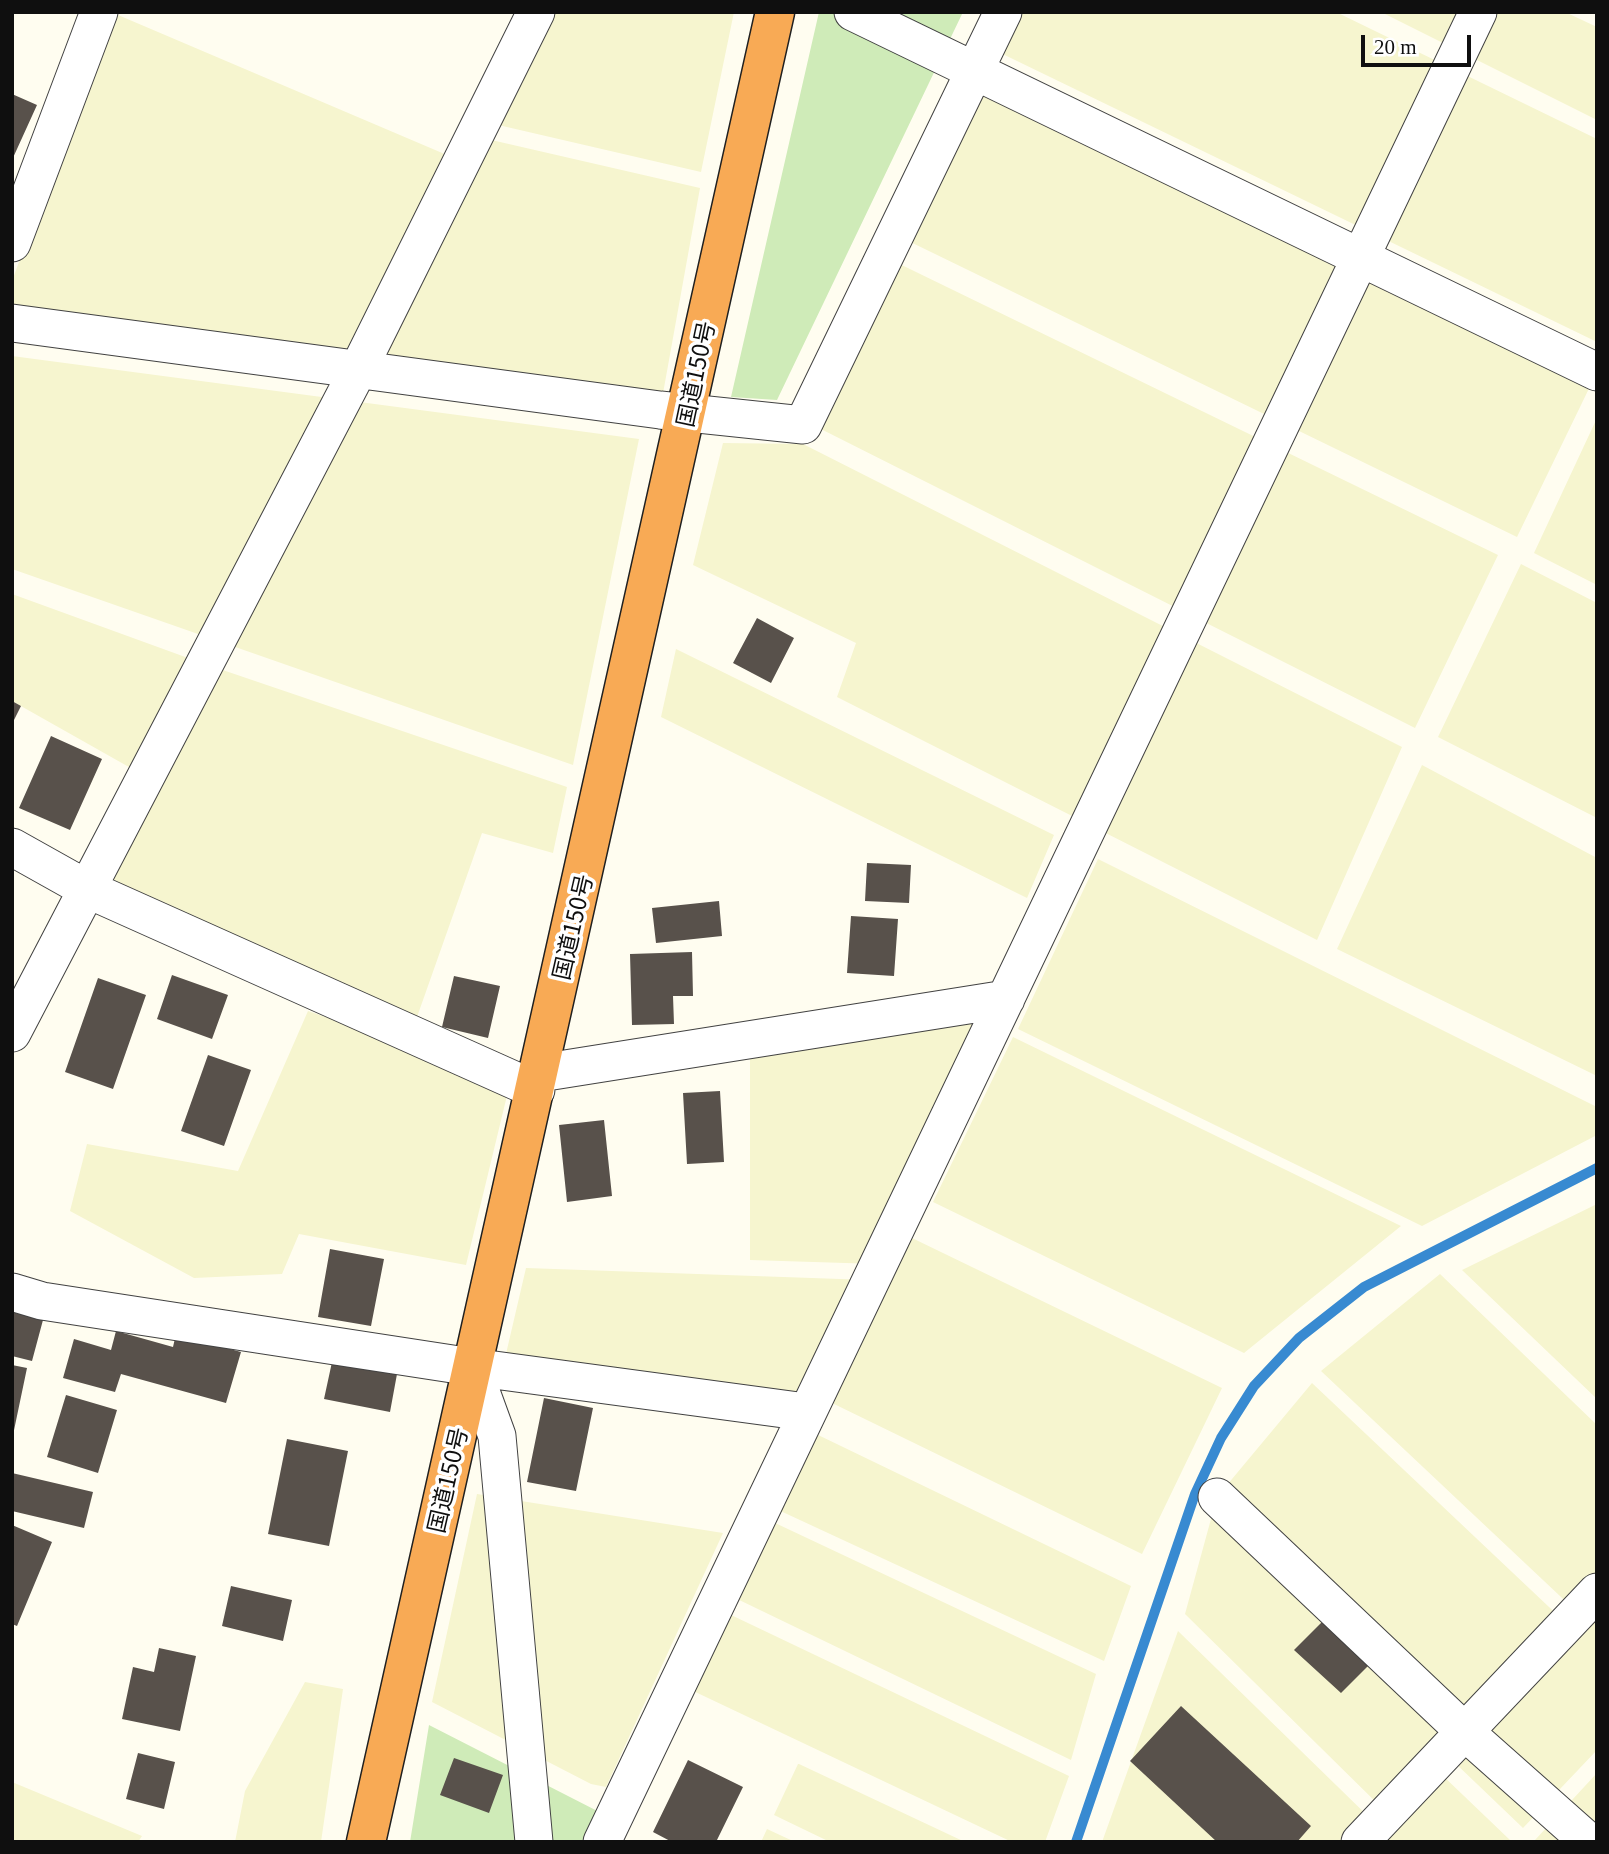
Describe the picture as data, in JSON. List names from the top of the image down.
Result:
{
  "streets": {
    "highway": ["国道150号"]
  },
  "scale_bar": "20 m"
}
